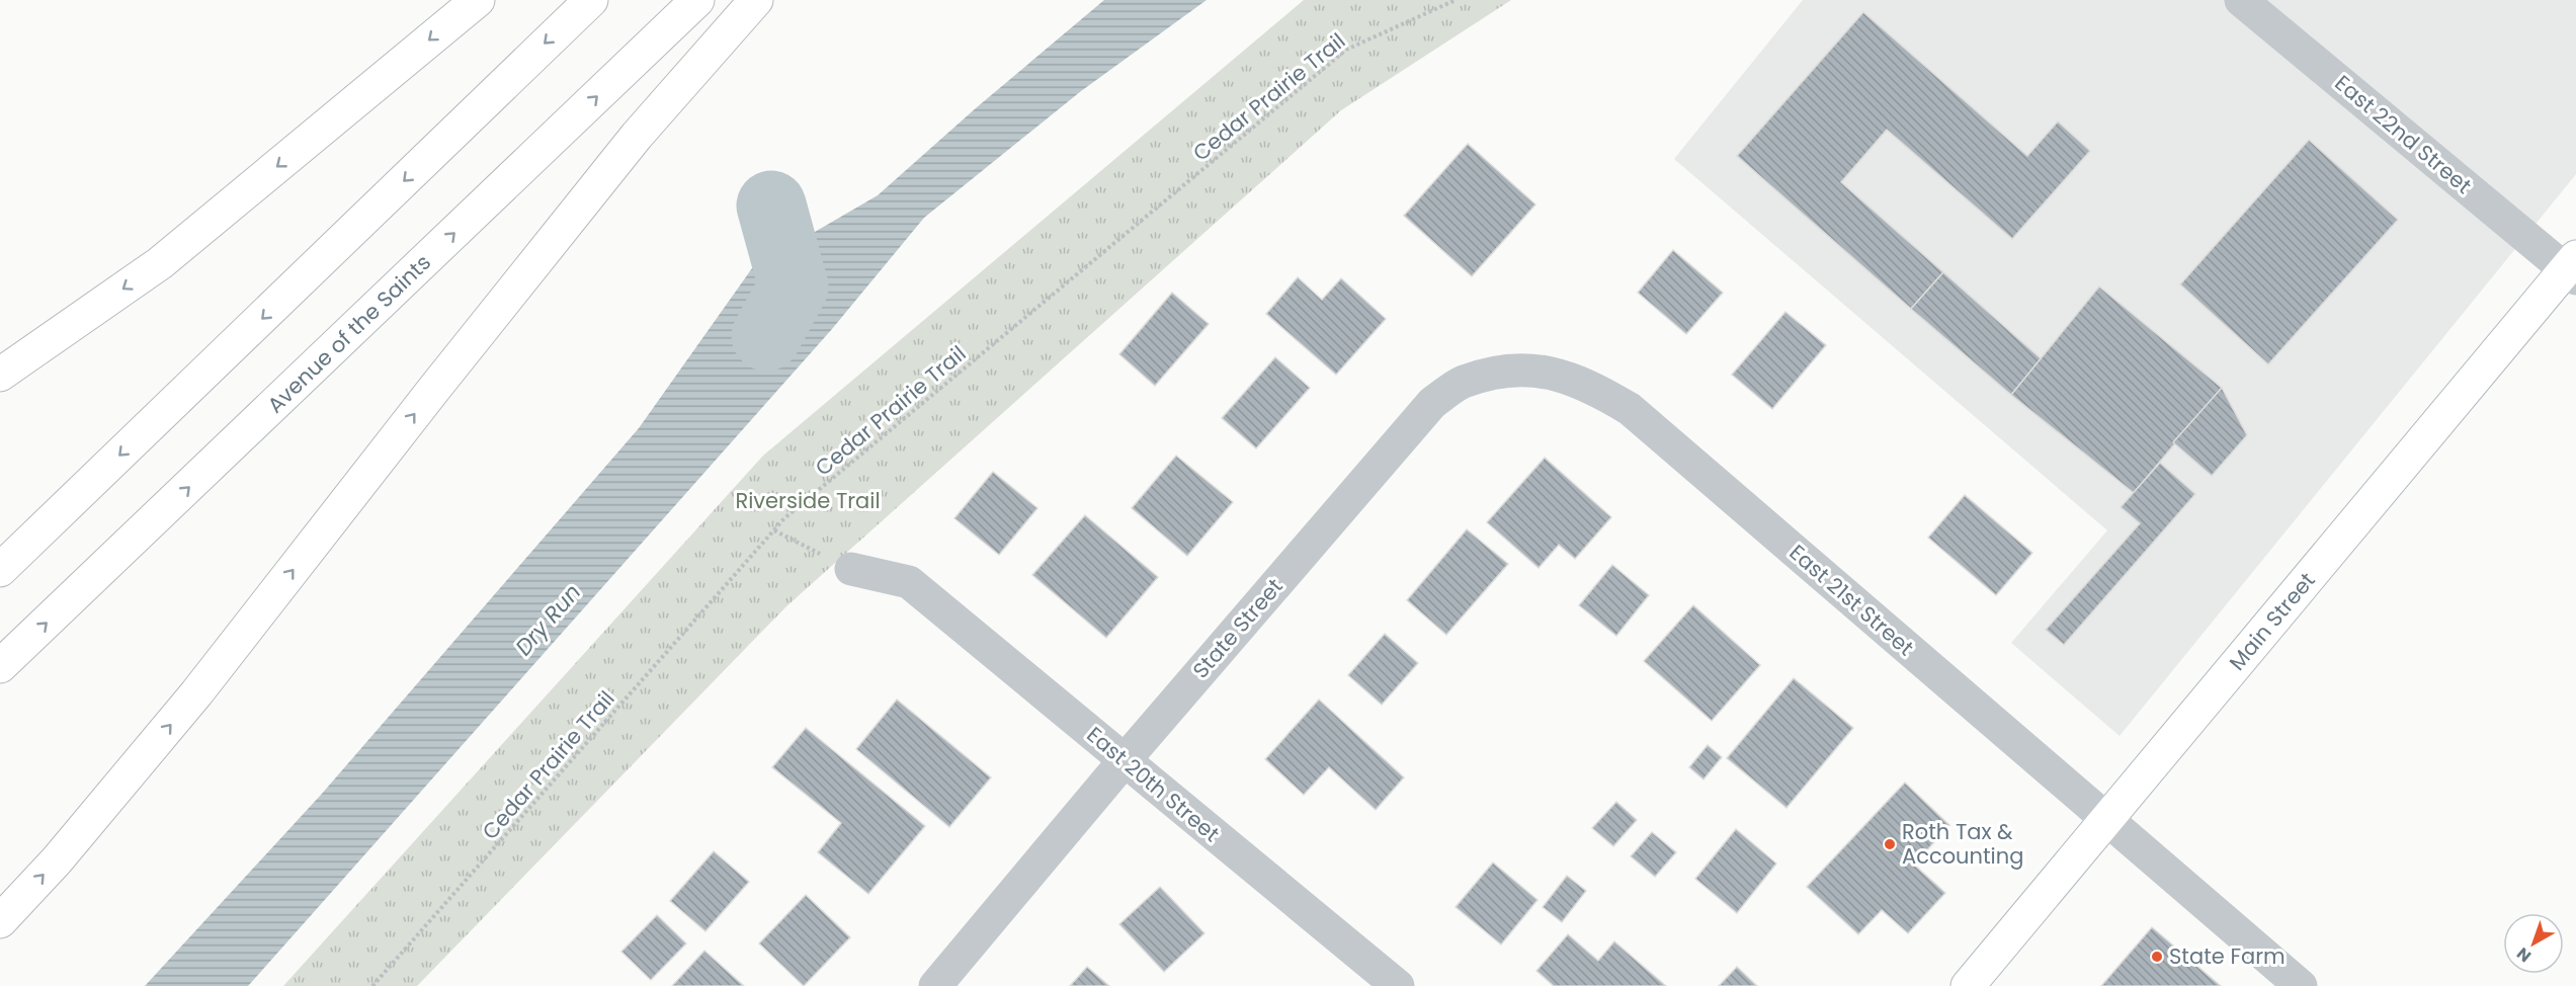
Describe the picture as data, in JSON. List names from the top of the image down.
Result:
{
  "streets": {
    "main road": ["Avenue of the Saints", "Main Street"],
    "street": [
      "East 22nd Street",
      "East 21st Street",
      "State Street",
      "East 20th Street"
    ],
    "path": ["Cedar Prairie Trail"]
  },
  "crossings": [
    ["East 22nd Street", "Main Street"],
    ["East 21st Street", "Main Street"],
    ["East 21st Street", "State Street"],
    ["State Street", "East 20th Street"]
  ],
  "water": ["Dry Run"],
  "parks": ["Riverside Trail"],
  "places": ["Roth Tax & Accounting", "State Farm"],
  "north": "bottom left"
}
